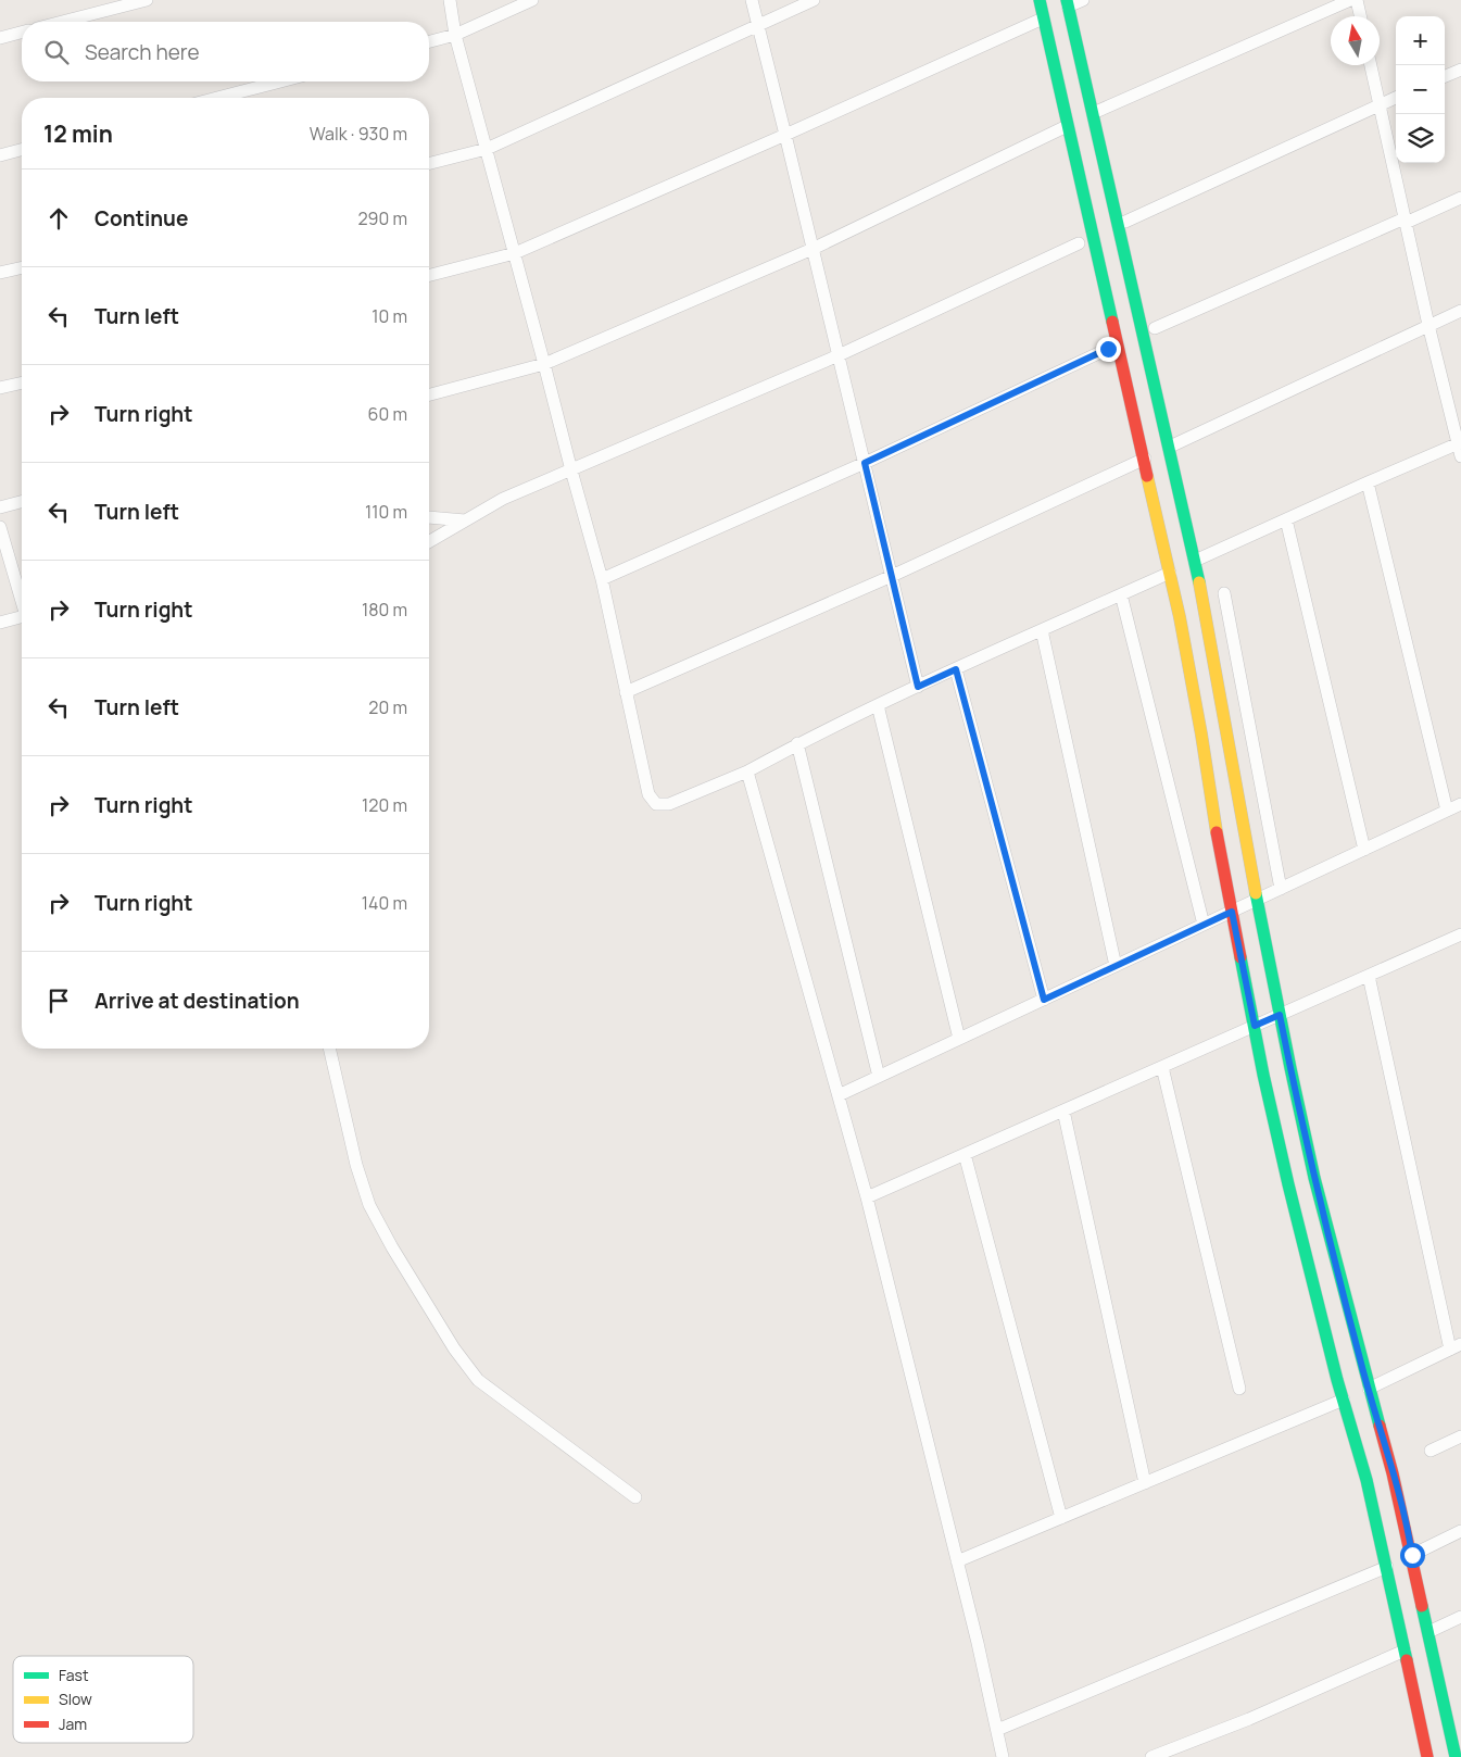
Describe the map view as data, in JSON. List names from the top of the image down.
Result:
{
  "legend": ["Fast", "Slow", "Jam"],
  "north": "top",
  "page": {
    "map_buttons": ["+", "−"],
    "search": "Search here",
    "heading": ["12 min", "Walk · 930 m"],
    "list": [
      ["Continue", "290 m"],
      ["Turn left", "10 m"],
      ["Turn right", "60 m"],
      ["Turn left", "110 m"],
      ["Turn right", "180 m"],
      ["Turn left", "20 m"],
      ["Turn right", "120 m"],
      ["Turn right", "140 m"],
      "Arrive at destination"
    ]
  }
}
